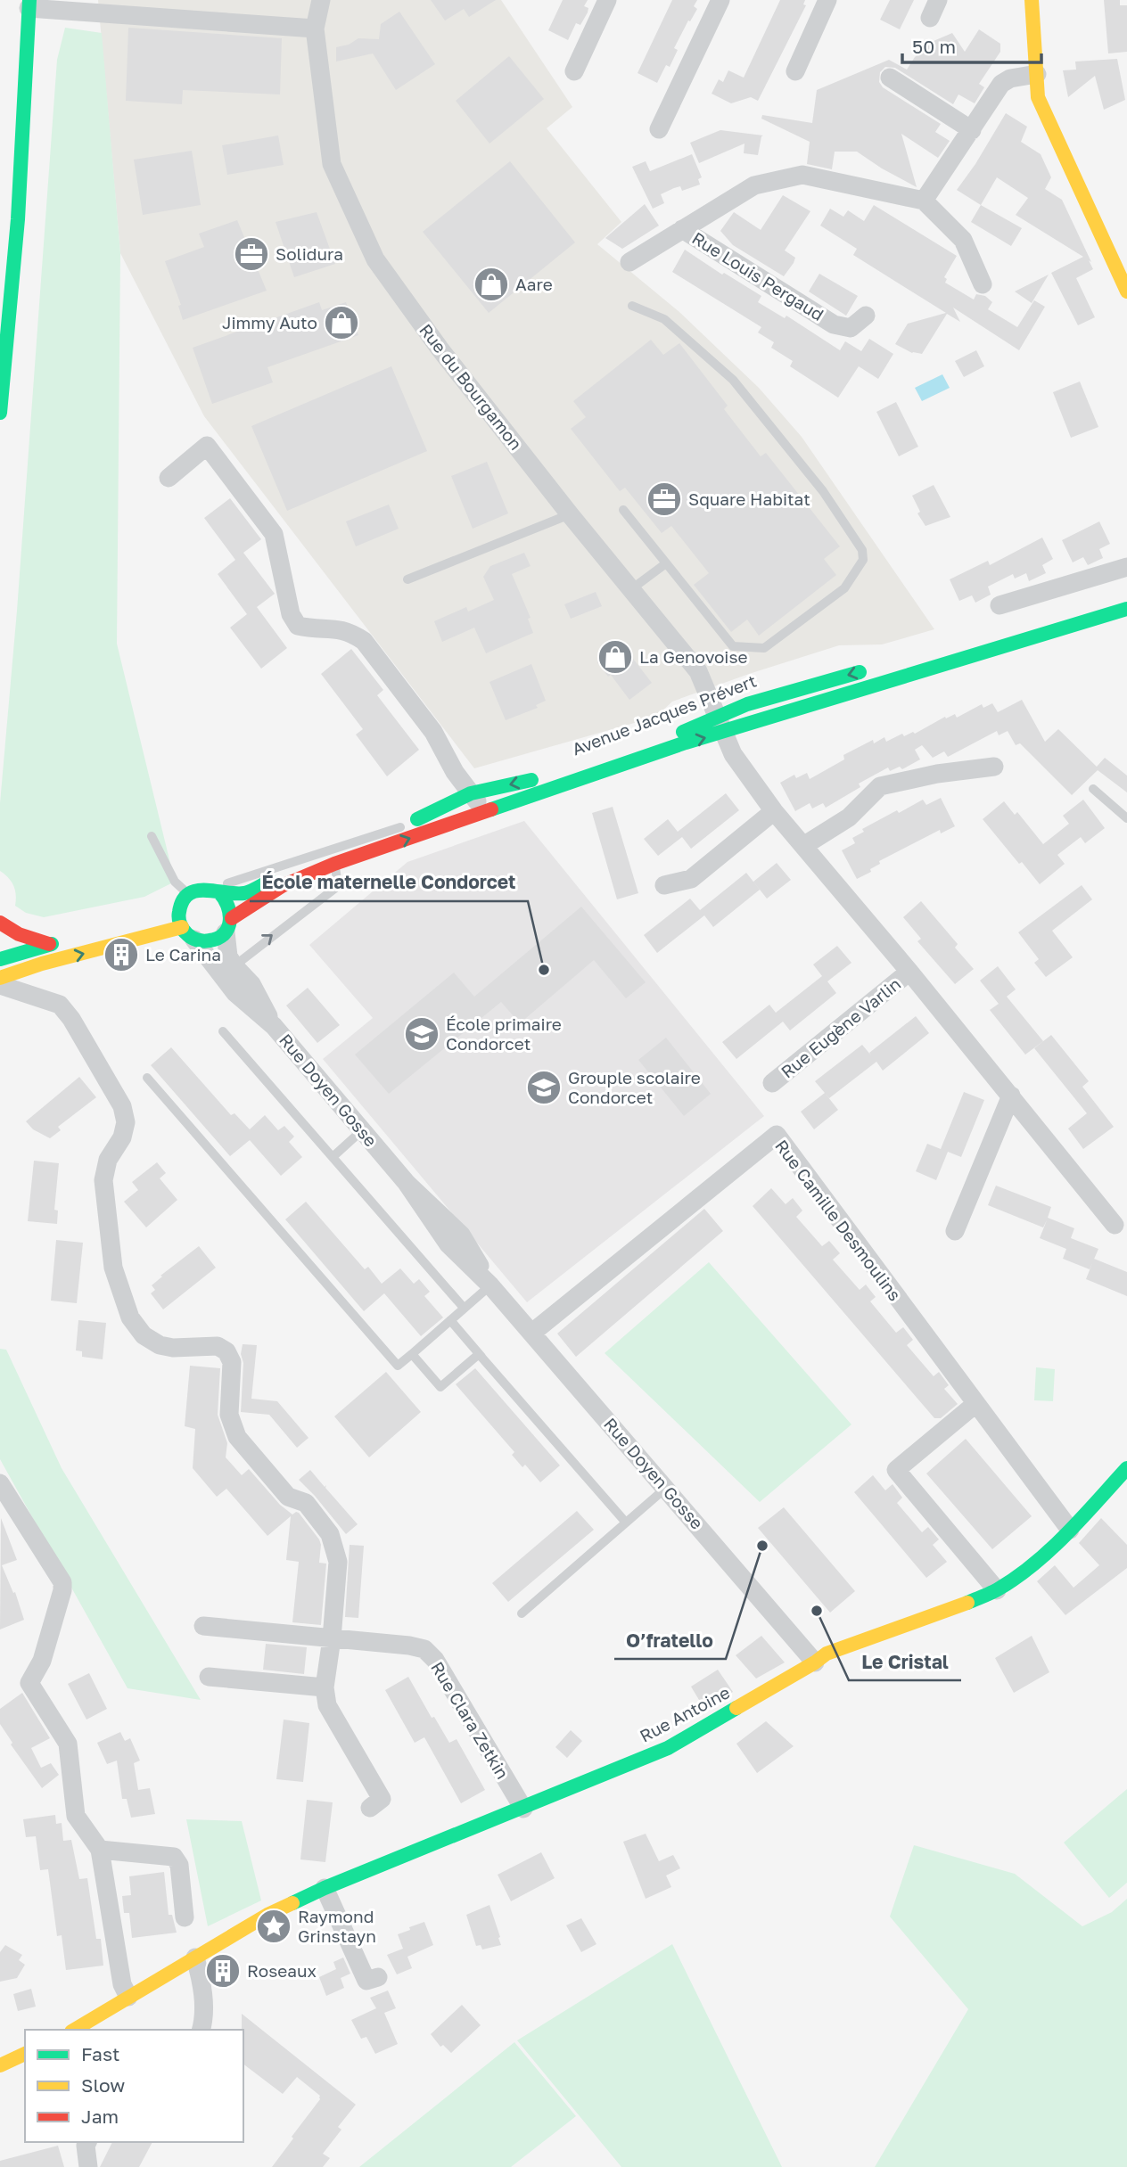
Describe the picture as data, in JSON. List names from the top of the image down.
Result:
{
  "streets": {
    "main road": ["Avenue Jacques Prévert", "Rue Antoine"],
    "street": [
      "Rue Louis Pergaud",
      "Rue du Bourgamon",
      "Rue Eugène Varlin",
      "Rue Doyen Gosse",
      "Rue Camille Desmoulins",
      "Rue Clara Zetkin"
    ]
  },
  "crossings": [
    ["Rue du Bourgamon", "Avenue Jacques Prévert"],
    ["Rue du Bourgamon", "Rue Eugène Varlin"],
    ["Avenue Jacques Prévert", "Rue Eugène Varlin"],
    ["Avenue Jacques Prévert", "Rue Doyen Gosse"],
    ["Rue Doyen Gosse", "Rue Camille Desmoulins"],
    ["Rue Doyen Gosse", "Rue Antoine"],
    ["Rue Camille Desmoulins", "Rue Antoine"],
    ["Rue Antoine", "Rue Clara Zetkin"]
  ],
  "places": {
    "office": ["Solidura", "Square Habitat"],
    "shop": ["Aare", "Jimmy Auto", "La Genovoise"],
    "building": ["Le Carina", "Roseaux"],
    "other": ["École maternelle Condorcet", "O’fratello", "Le Cristal"],
    "school or university": ["École primaire Condorcet", "Grouple scolaire Condorcet"],
    "place": ["Raymond Grinstayn"]
  },
  "legend": ["Fast", "Slow", "Jam"],
  "scale_bar": "50 m"
}
